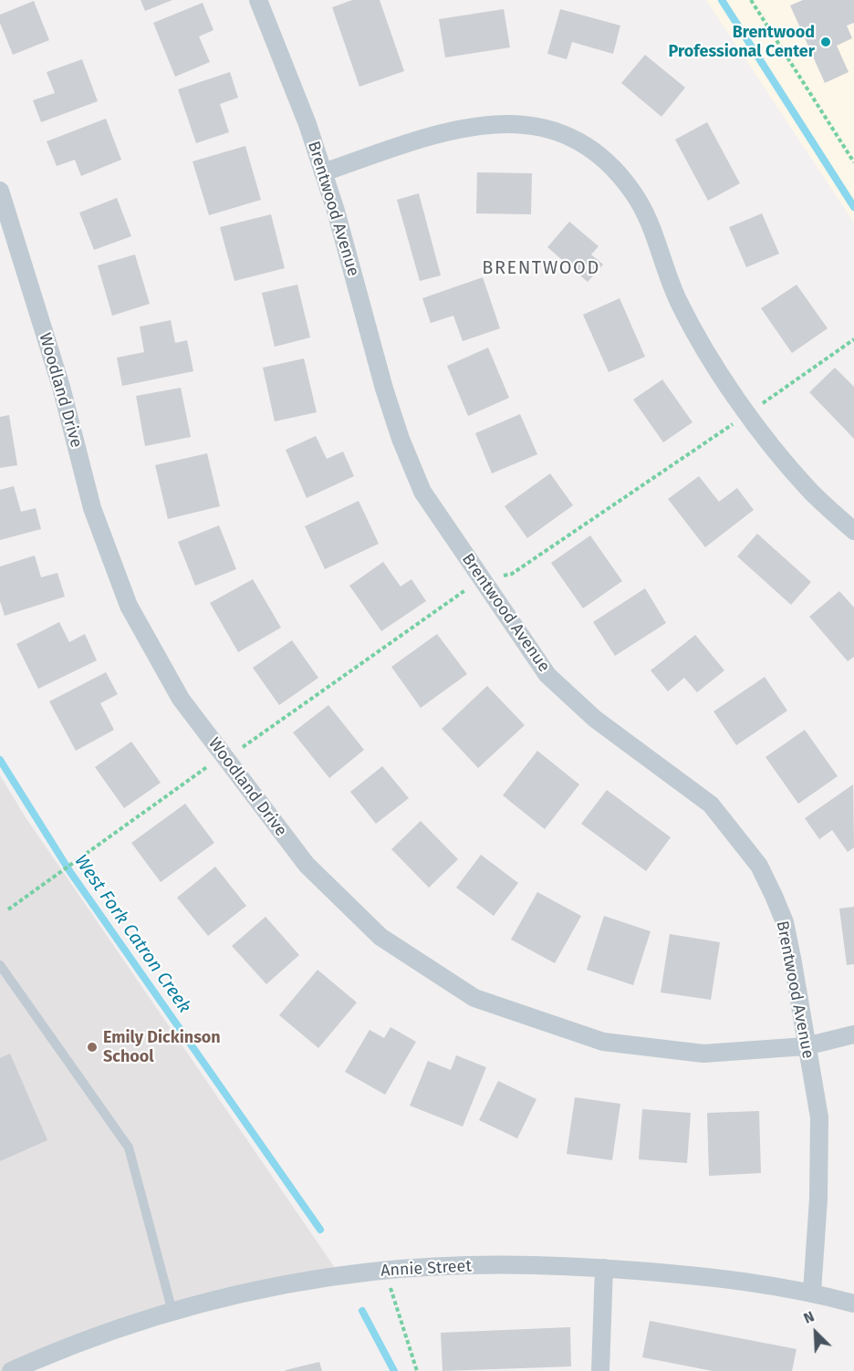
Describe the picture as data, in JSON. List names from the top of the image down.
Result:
{
  "streets": {
    "street": ["Brentwood Avenue", "Woodland Drive", "Annie Street"]
  },
  "crossings": [
    ["Brentwood Avenue", "Woodland Drive"],
    ["Brentwood Avenue", "Annie Street"]
  ],
  "districts": ["BRENTWOOD"],
  "water": ["West Fork Catron Creek"],
  "places": ["Brentwood Professional Center", "Emily Dickinson School"],
  "north": "top left"
}
